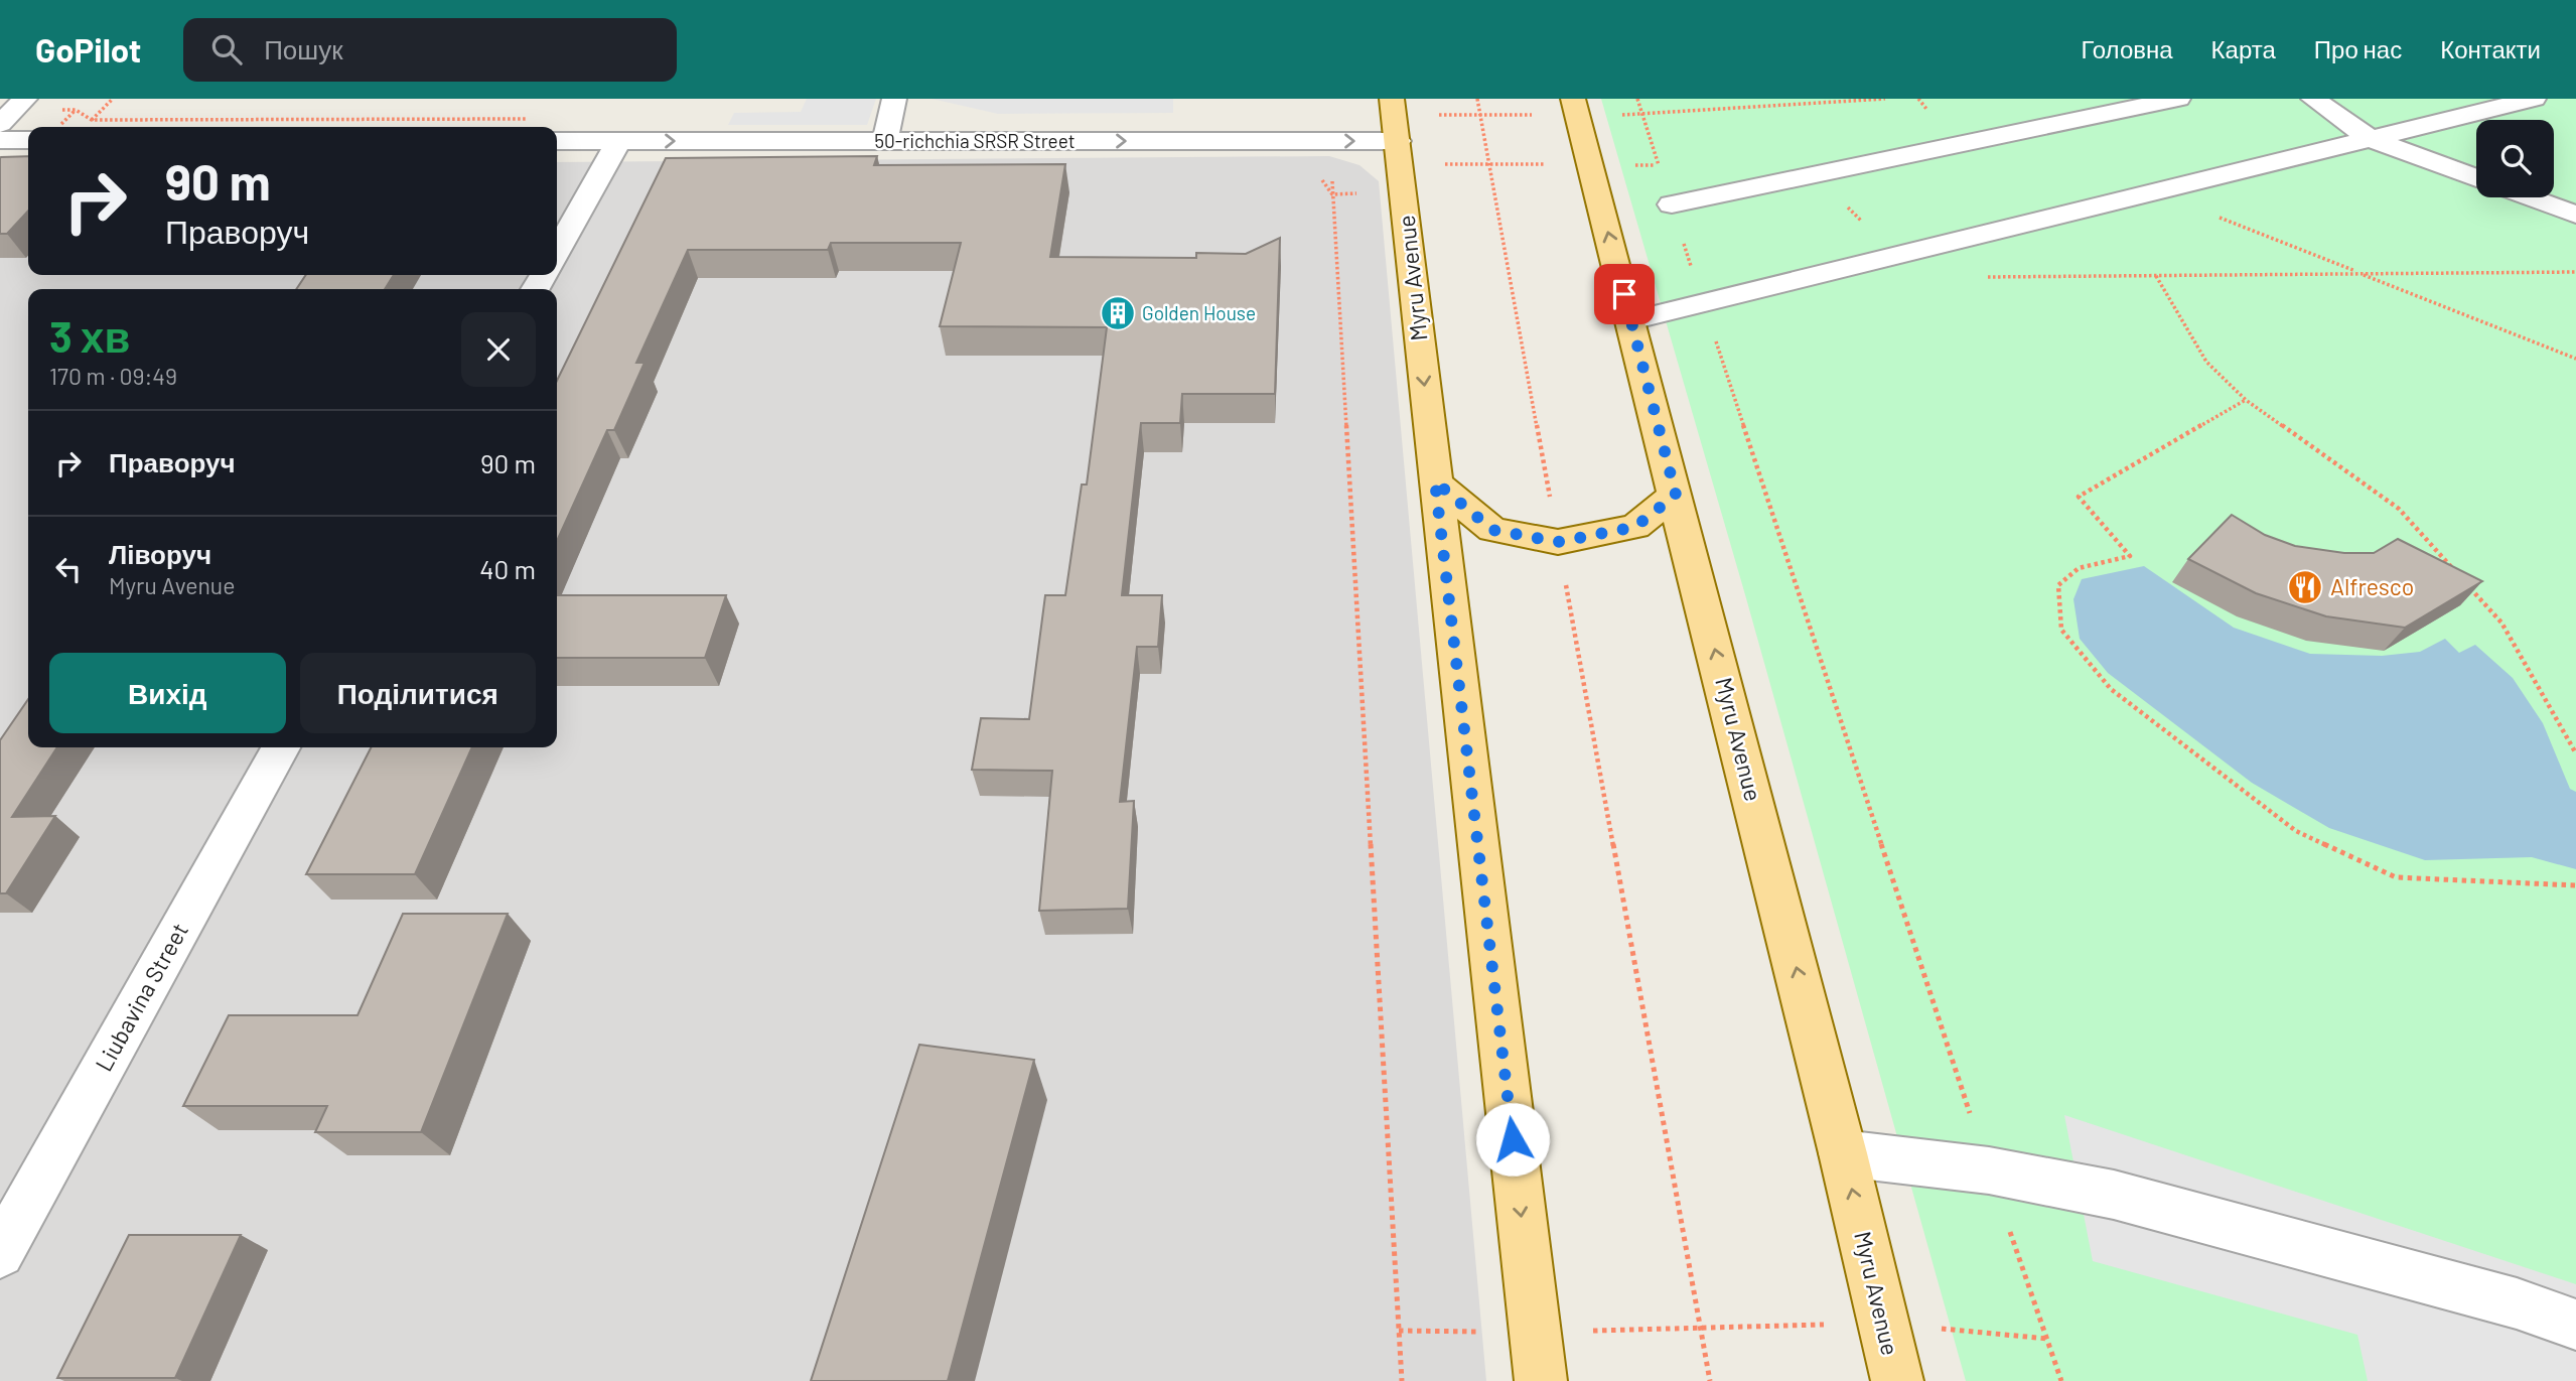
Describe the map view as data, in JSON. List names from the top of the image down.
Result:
{
  "streets": {
    "main road": ["Myru Avenue"],
    "street": ["50-richchia SRSR Street", "Liubavina Street"]
  },
  "crossings": [
    ["50-richchia SRSR Street", "Myru Avenue"]
  ],
  "one_way": ["50-richchia SRSR Street"],
  "places": {
    "building": ["Golden House"],
    "restaurant": ["Alfresco"]
  },
  "page": {
    "header": "GoPilot",
    "search": "Пошук",
    "nav": [
      "Головна",
      "Карта",
      "Про нас",
      "Контакти"
    ],
    "turn": ["90 m", "Праворуч"],
    "heading": ["3 хв", "170 m · 09:49"],
    "list": [
      {
        "name": "Праворуч",
        "value": "90 m"
      },
      {
        "name": "Ліворуч",
        "note": "Myru Avenue",
        "value": "40 m"
      }
    ],
    "buttons": ["Вихід", "Поділитися"]
  }
}
